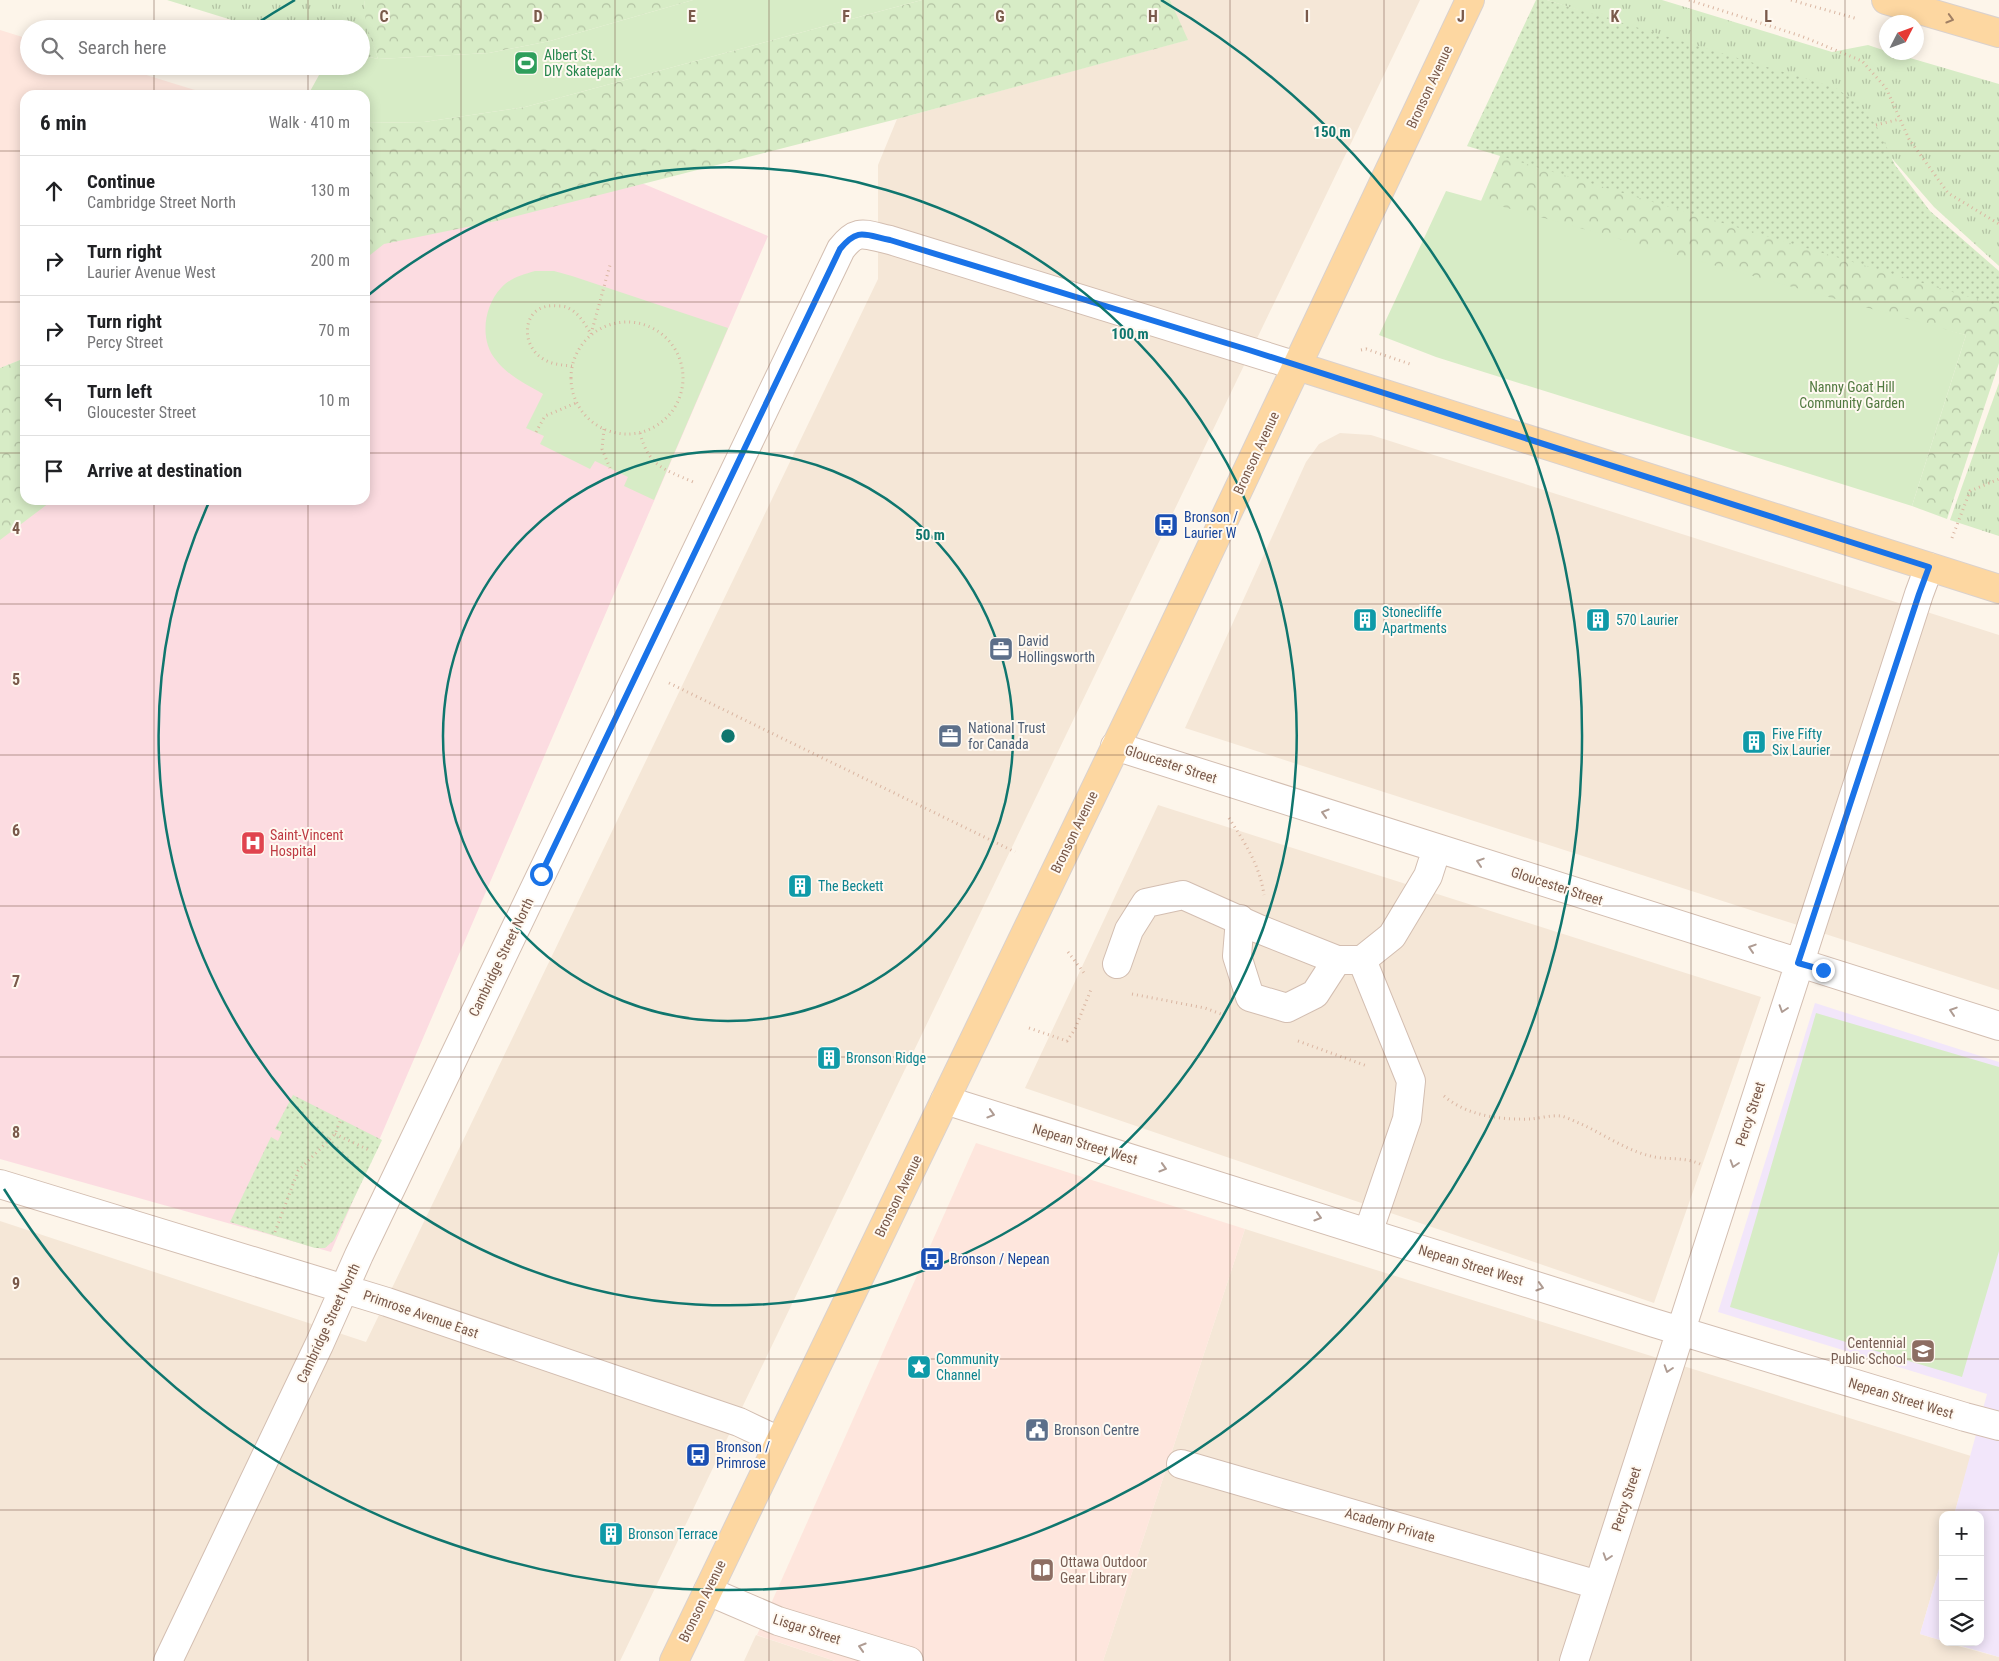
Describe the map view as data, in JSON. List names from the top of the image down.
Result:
{
  "streets": {
    "main road": ["Bronson Avenue"],
    "street": [
      "Gloucester Street",
      "Cambridge Street North",
      "Percy Street",
      "Nepean Street West",
      "Primrose Avenue East",
      "Academy Private",
      "Lisgar Street"
    ]
  },
  "crossings": [
    ["Bronson Avenue", "Gloucester Street"],
    ["Bronson Avenue", "Cambridge Street North"],
    ["Bronson Avenue", "Nepean Street West"],
    ["Bronson Avenue", "Primrose Avenue East"],
    ["Bronson Avenue", "Lisgar Street"],
    ["Gloucester Street", "Percy Street"],
    ["Cambridge Street North", "Primrose Avenue East"],
    ["Percy Street", "Nepean Street West"],
    ["Percy Street", "Academy Private"]
  ],
  "one_way": [
    "Gloucester Street",
    "Percy Street",
    "Nepean Street West",
    "Lisgar Street"
  ],
  "parks": ["Nanny Goat Hill Community Garden"],
  "places": {
    "sports": ["Albert St. DIY Skatepark"],
    "bus stop": ["Bronson / Laurier W", "Bronson / Nepean", "Bronson / Primrose"],
    "building": [
      "Stonecliffe Apartments",
      "570 Laurier",
      "Five Fifty Six Laurier",
      "The Beckett",
      "Bronson Ridge",
      "Bronson Terrace"
    ],
    "office": ["David Hollingsworth", "National Trust for Canada"],
    "hospital": ["Saint-Vincent Hospital"],
    "school or university": ["Centennial Public School"],
    "place": ["Community Channel"],
    "public building": ["Bronson Centre"],
    "library": ["Ottawa Outdoor Gear Library"]
  },
  "north": "top right",
  "page": {
    "search": "Search here",
    "heading": ["6 min", "Walk · 410 m"],
    "list": [
      ["Continue", "Cambridge Street North", "130 m"],
      ["Turn right", "Laurier Avenue West", "200 m"],
      ["Turn right", "Percy Street", "70 m"],
      ["Turn left", "Gloucester Street", "10 m"],
      "Arrive at destination"
    ],
    "map_buttons": ["+", "−"]
  },
  "grid": {
    "columns": [
      "C",
      "D",
      "E",
      "F",
      "G",
      "H",
      "I",
      "J",
      "K",
      "L"
    ],
    "rows": [
      "4",
      "5",
      "6",
      "7",
      "8",
      "9"
    ]
  },
  "rings": ["150 m", "100 m", "50 m"]
}
